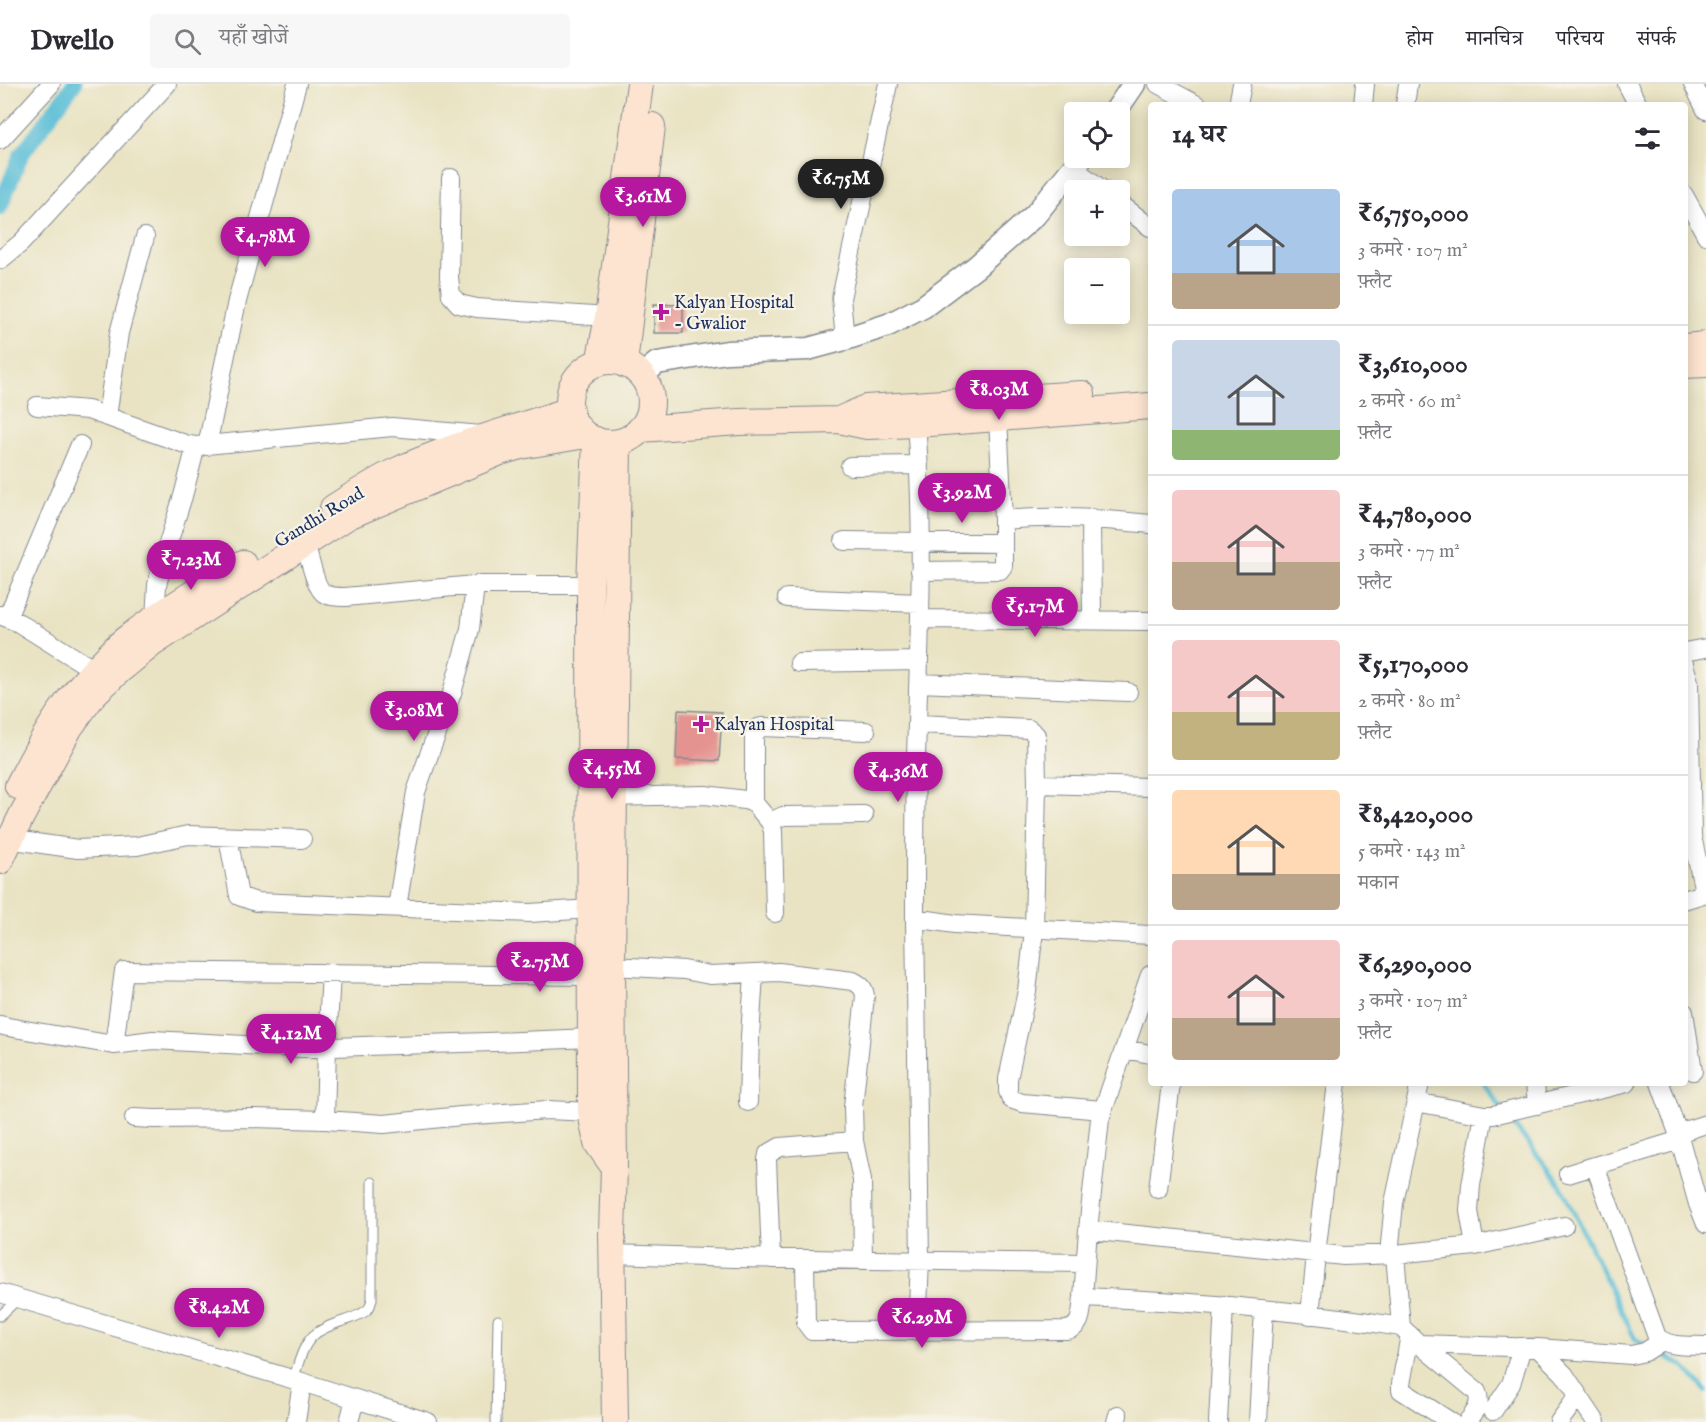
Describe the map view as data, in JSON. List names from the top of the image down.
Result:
{
  "streets": {
    "main road": ["Gandhi Road"]
  },
  "places": {
    "health": ["Kalyan Hospital - Gwalior", "Kalyan Hospital"]
  },
  "page": {
    "header": "Dwello",
    "search": "यहाँ खोजें",
    "nav": [
      "होम",
      "मानचित्र",
      "परिचय",
      "संपर्क"
    ],
    "map_buttons": ["+", "−"],
    "heading": "14 घर",
    "price": [
      "₹6.75M",
      "₹3.61M",
      "₹4.78M",
      "₹8.03M",
      "₹3.92M",
      "₹7.23M",
      "₹5.17M",
      "₹3.08M",
      "₹4.55M",
      "₹4.36M",
      "₹2.75M",
      "₹4.12M",
      "₹8.42M",
      "₹6.29M"
    ],
    "list": [
      {
        "name": "₹6,750,000",
        "note": "3 कमरे · 107 m² · फ़्लैट"
      },
      {
        "name": "₹3,610,000",
        "note": "2 कमरे · 60 m² · फ़्लैट"
      },
      {
        "name": "₹4,780,000",
        "note": "3 कमरे · 77 m² · फ़्लैट"
      },
      {
        "name": "₹5,170,000",
        "note": "2 कमरे · 80 m² · फ़्लैट"
      },
      {
        "name": "₹8,420,000",
        "note": "5 कमरे · 143 m² · मकान"
      },
      {
        "name": "₹6,290,000",
        "note": "3 कमरे · 107 m² · फ़्लैट"
      }
    ]
  }
}
